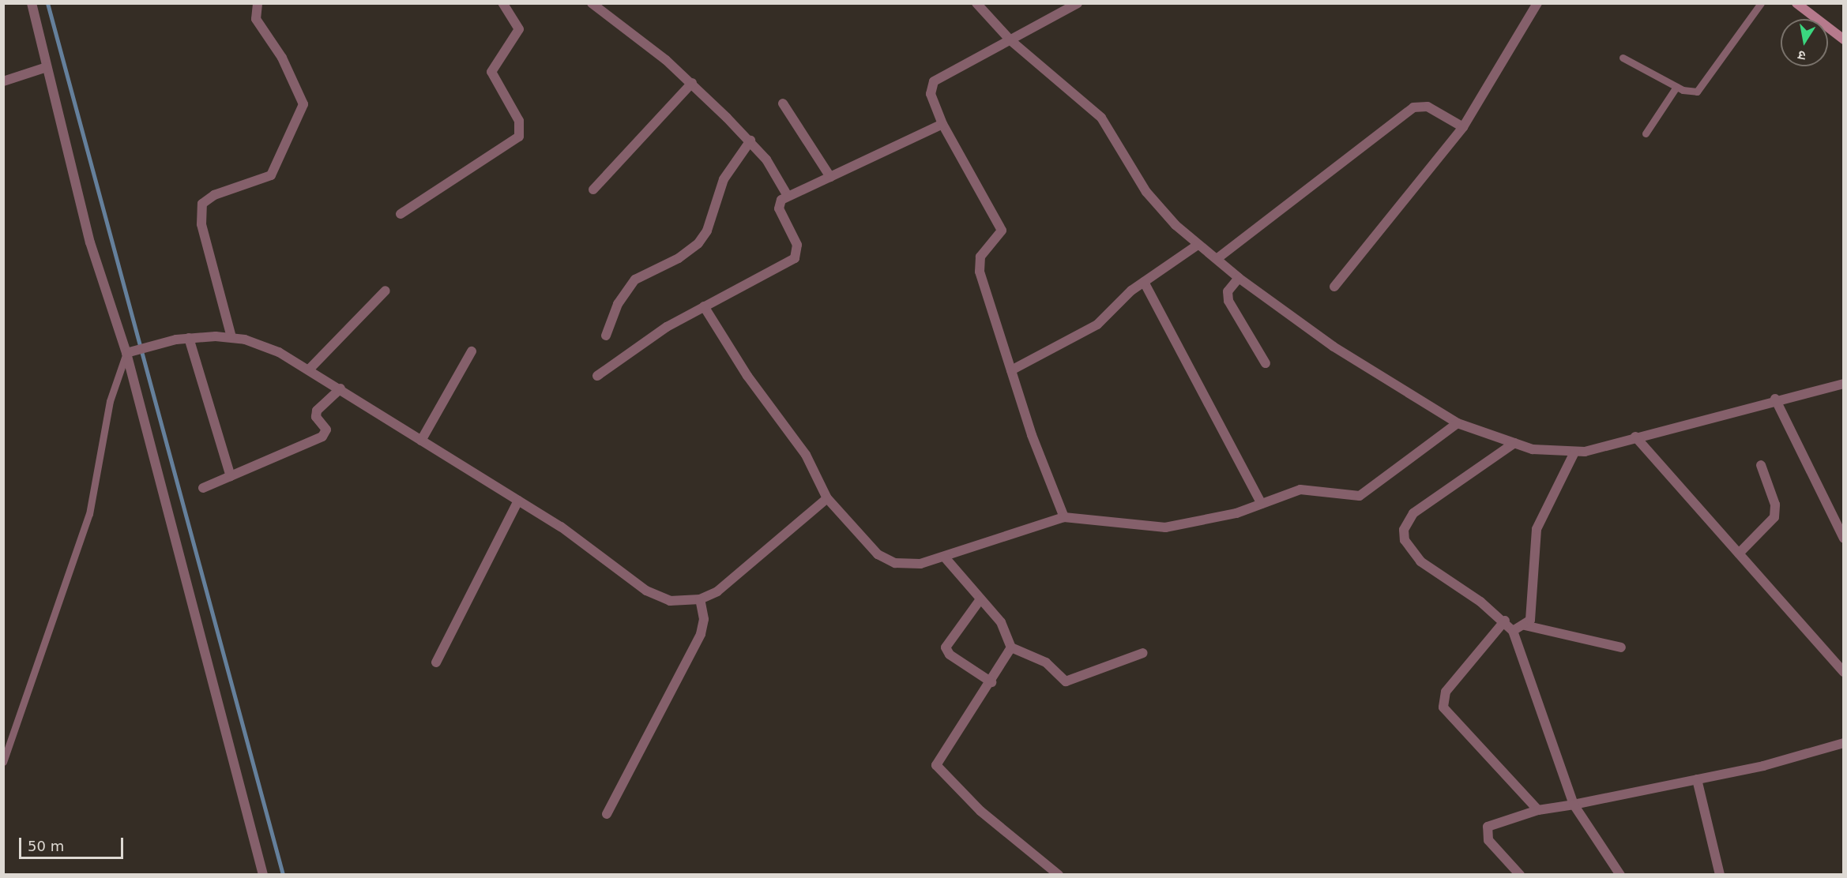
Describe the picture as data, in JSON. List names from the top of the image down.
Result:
{
  "scale_bar": "50 m",
  "north": "bottom"
}
